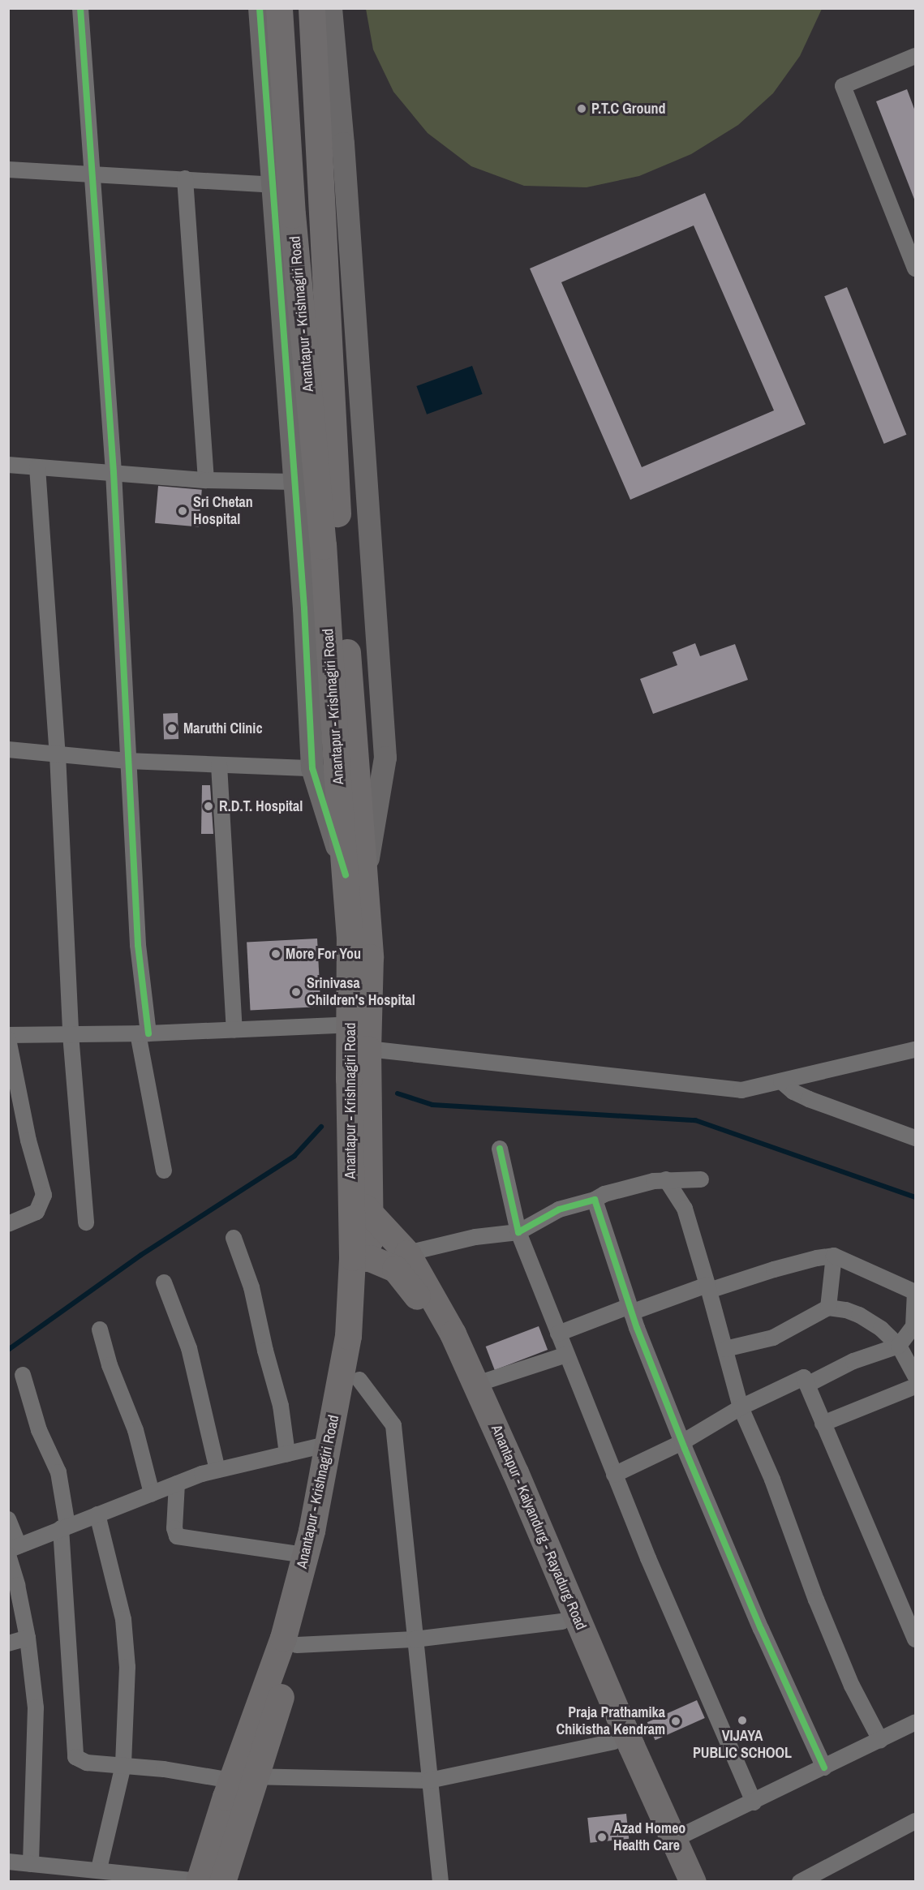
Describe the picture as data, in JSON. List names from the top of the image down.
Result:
{
  "streets": {
    "highway": ["Anantapur - Krishnagiri Road", "Anantapur - Kalyandurg - Rayadurg Road"]
  },
  "crossings": [
    ["Anantapur - Krishnagiri Road", "Anantapur - Kalyandurg - Rayadurg Road"]
  ],
  "places": [
    "P.T.C Ground",
    "Sri Chetan Hospital",
    "Maruthi Clinic",
    "R.D.T. Hospital",
    "More For You",
    "Srinivasa Children's Hospital",
    "VIJAYA PUBLIC SCHOOL",
    "Praja Prathamika Chikistha Kendram",
    "Azad Homeo Health Care"
  ]
}
